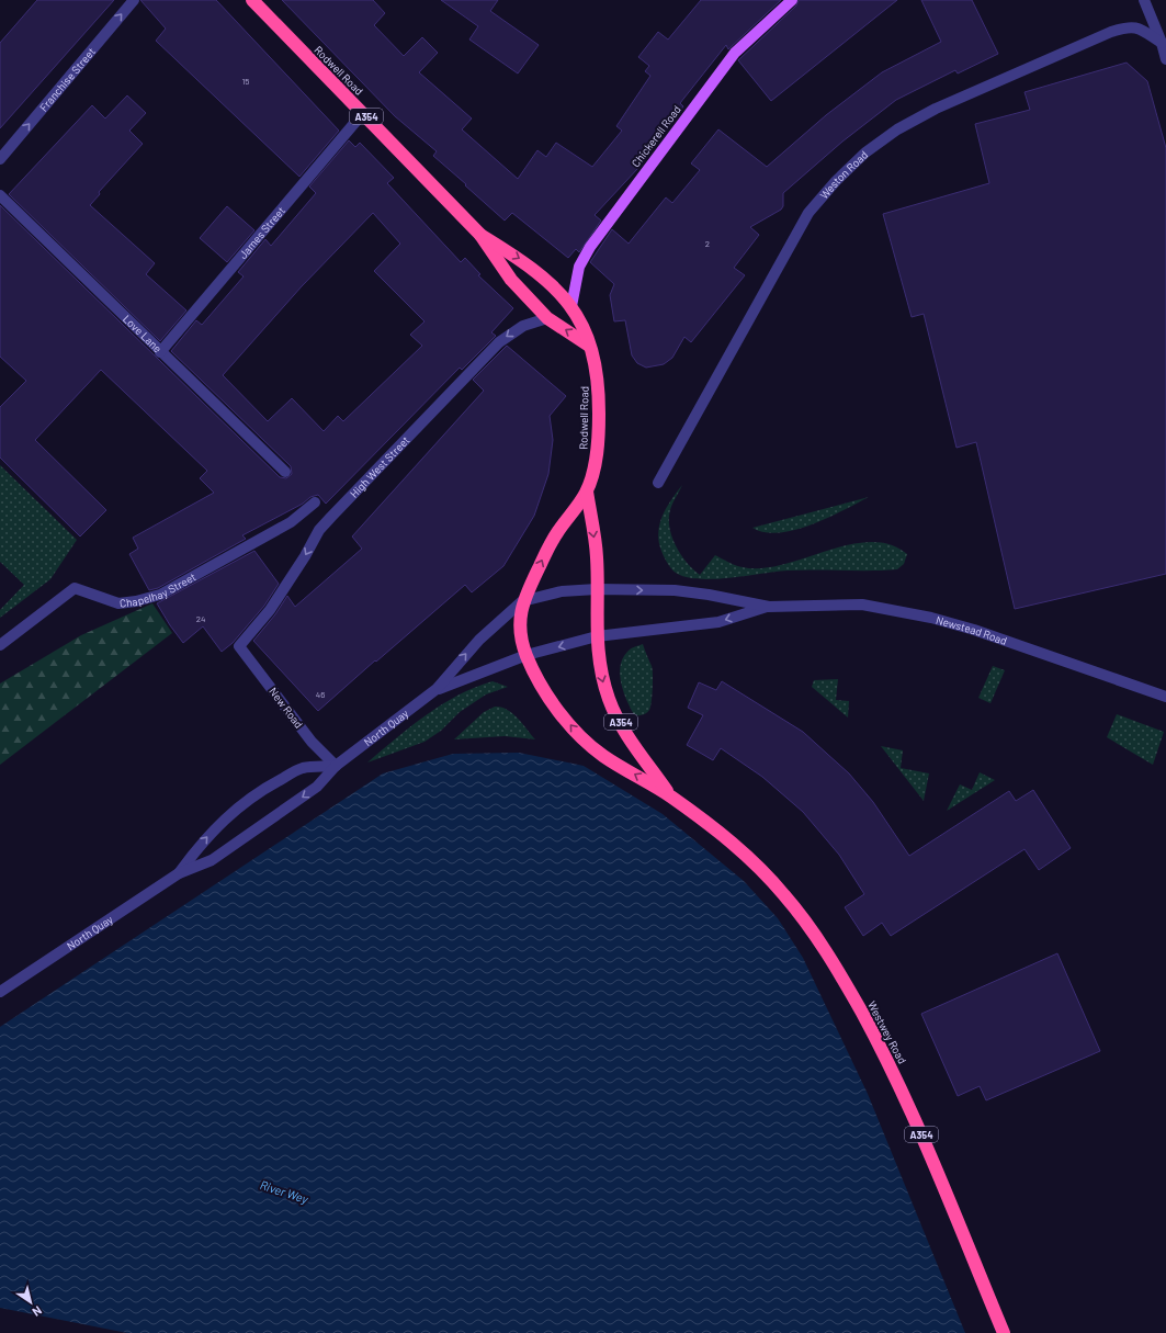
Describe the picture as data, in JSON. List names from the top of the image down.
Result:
{
  "streets": {
    "highway": ["Rodwell Road", "A354", "Westwey Road"],
    "main road": ["Chickerell Road"],
    "street": [
      "Franchise Street",
      "Weston Road",
      "James Street",
      "Love Lane",
      "High West Street",
      "Chapelhay Street",
      "Newstead Road",
      "New Road",
      "North Quay"
    ]
  },
  "crossings": [
    ["Rodwell Road", "A354"],
    ["Rodwell Road", "Chickerell Road"],
    ["Rodwell Road", "James Street"],
    ["Rodwell Road", "High West Street"],
    ["Rodwell Road", "Newstead Road"],
    ["Rodwell Road", "North Quay"],
    ["A354", "Newstead Road"],
    ["A354", "North Quay"],
    ["A354", "Westwey Road"],
    ["James Street", "Love Lane"],
    ["High West Street", "New Road"],
    ["Newstead Road", "North Quay"],
    ["Newstead Road", "Westwey Road"],
    ["New Road", "North Quay"],
    ["North Quay", "Westwey Road"]
  ],
  "one_way": ["Franchise Street", "High West Street"],
  "water": ["River Wey"],
  "house_numbers": [
    "15",
    "2",
    "24",
    "46"
  ],
  "north": "bottom right"
}
